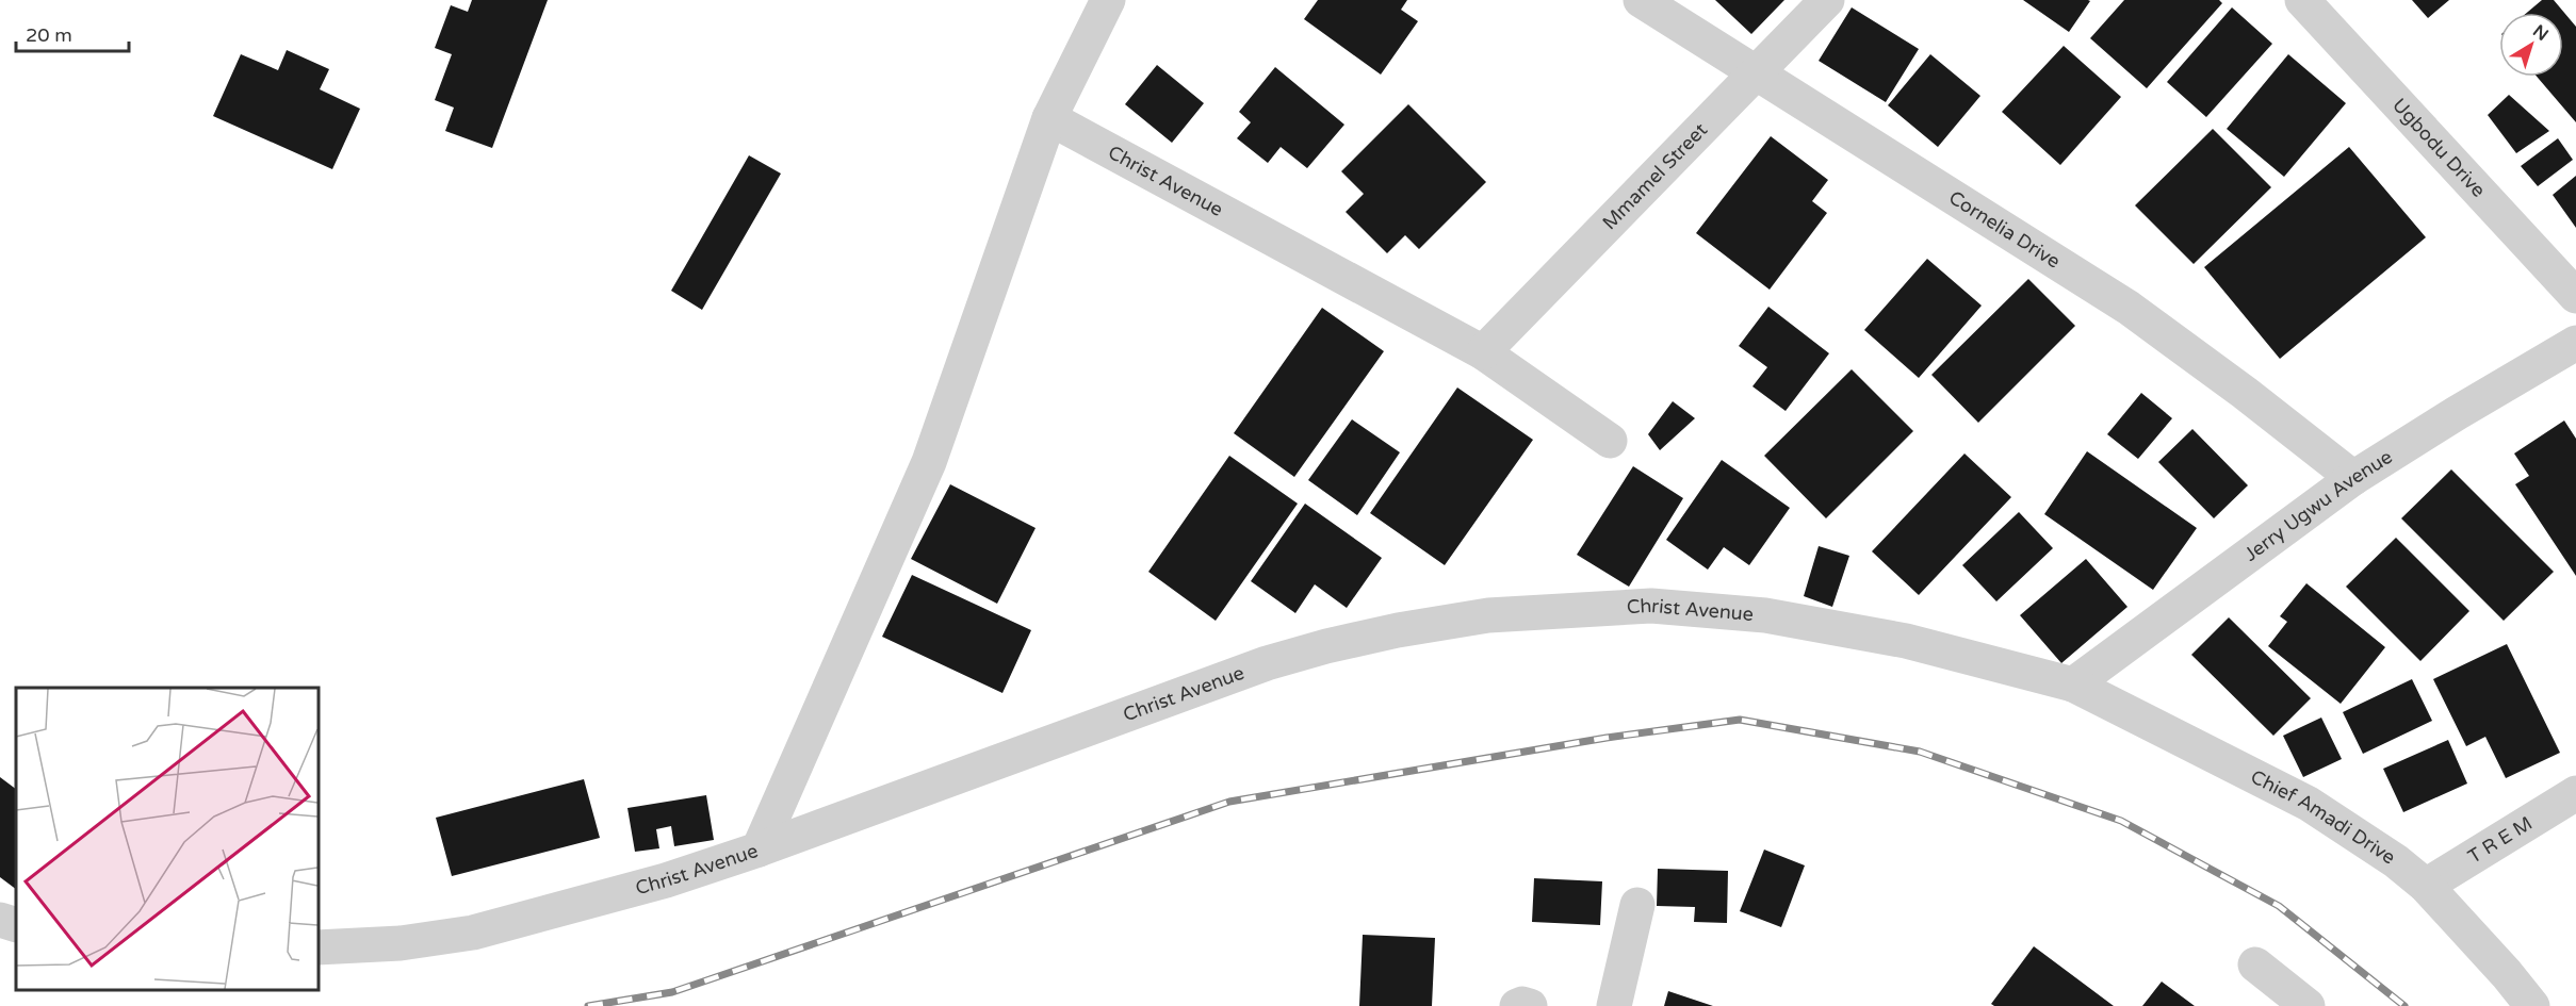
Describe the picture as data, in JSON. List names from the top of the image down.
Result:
{
  "streets": {
    "street": [
      "Ugbodu Drive",
      "Mmamel Street",
      "Christ Avenue",
      "Cornelia Drive",
      "Jerry Ugwu Avenue",
      "Chief Amadi Drive",
      "T R E M"
    ]
  },
  "crossings": [
    ["Mmamel Street", "Christ Avenue"],
    ["Mmamel Street", "Cornelia Drive"],
    ["Christ Avenue", "Jerry Ugwu Avenue"],
    ["Christ Avenue", "Chief Amadi Drive"],
    ["Cornelia Drive", "Jerry Ugwu Avenue"],
    ["Jerry Ugwu Avenue", "Chief Amadi Drive"],
    ["Chief Amadi Drive", "T R E M"]
  ],
  "scale_bar": "20 m",
  "north": "top right"
}
